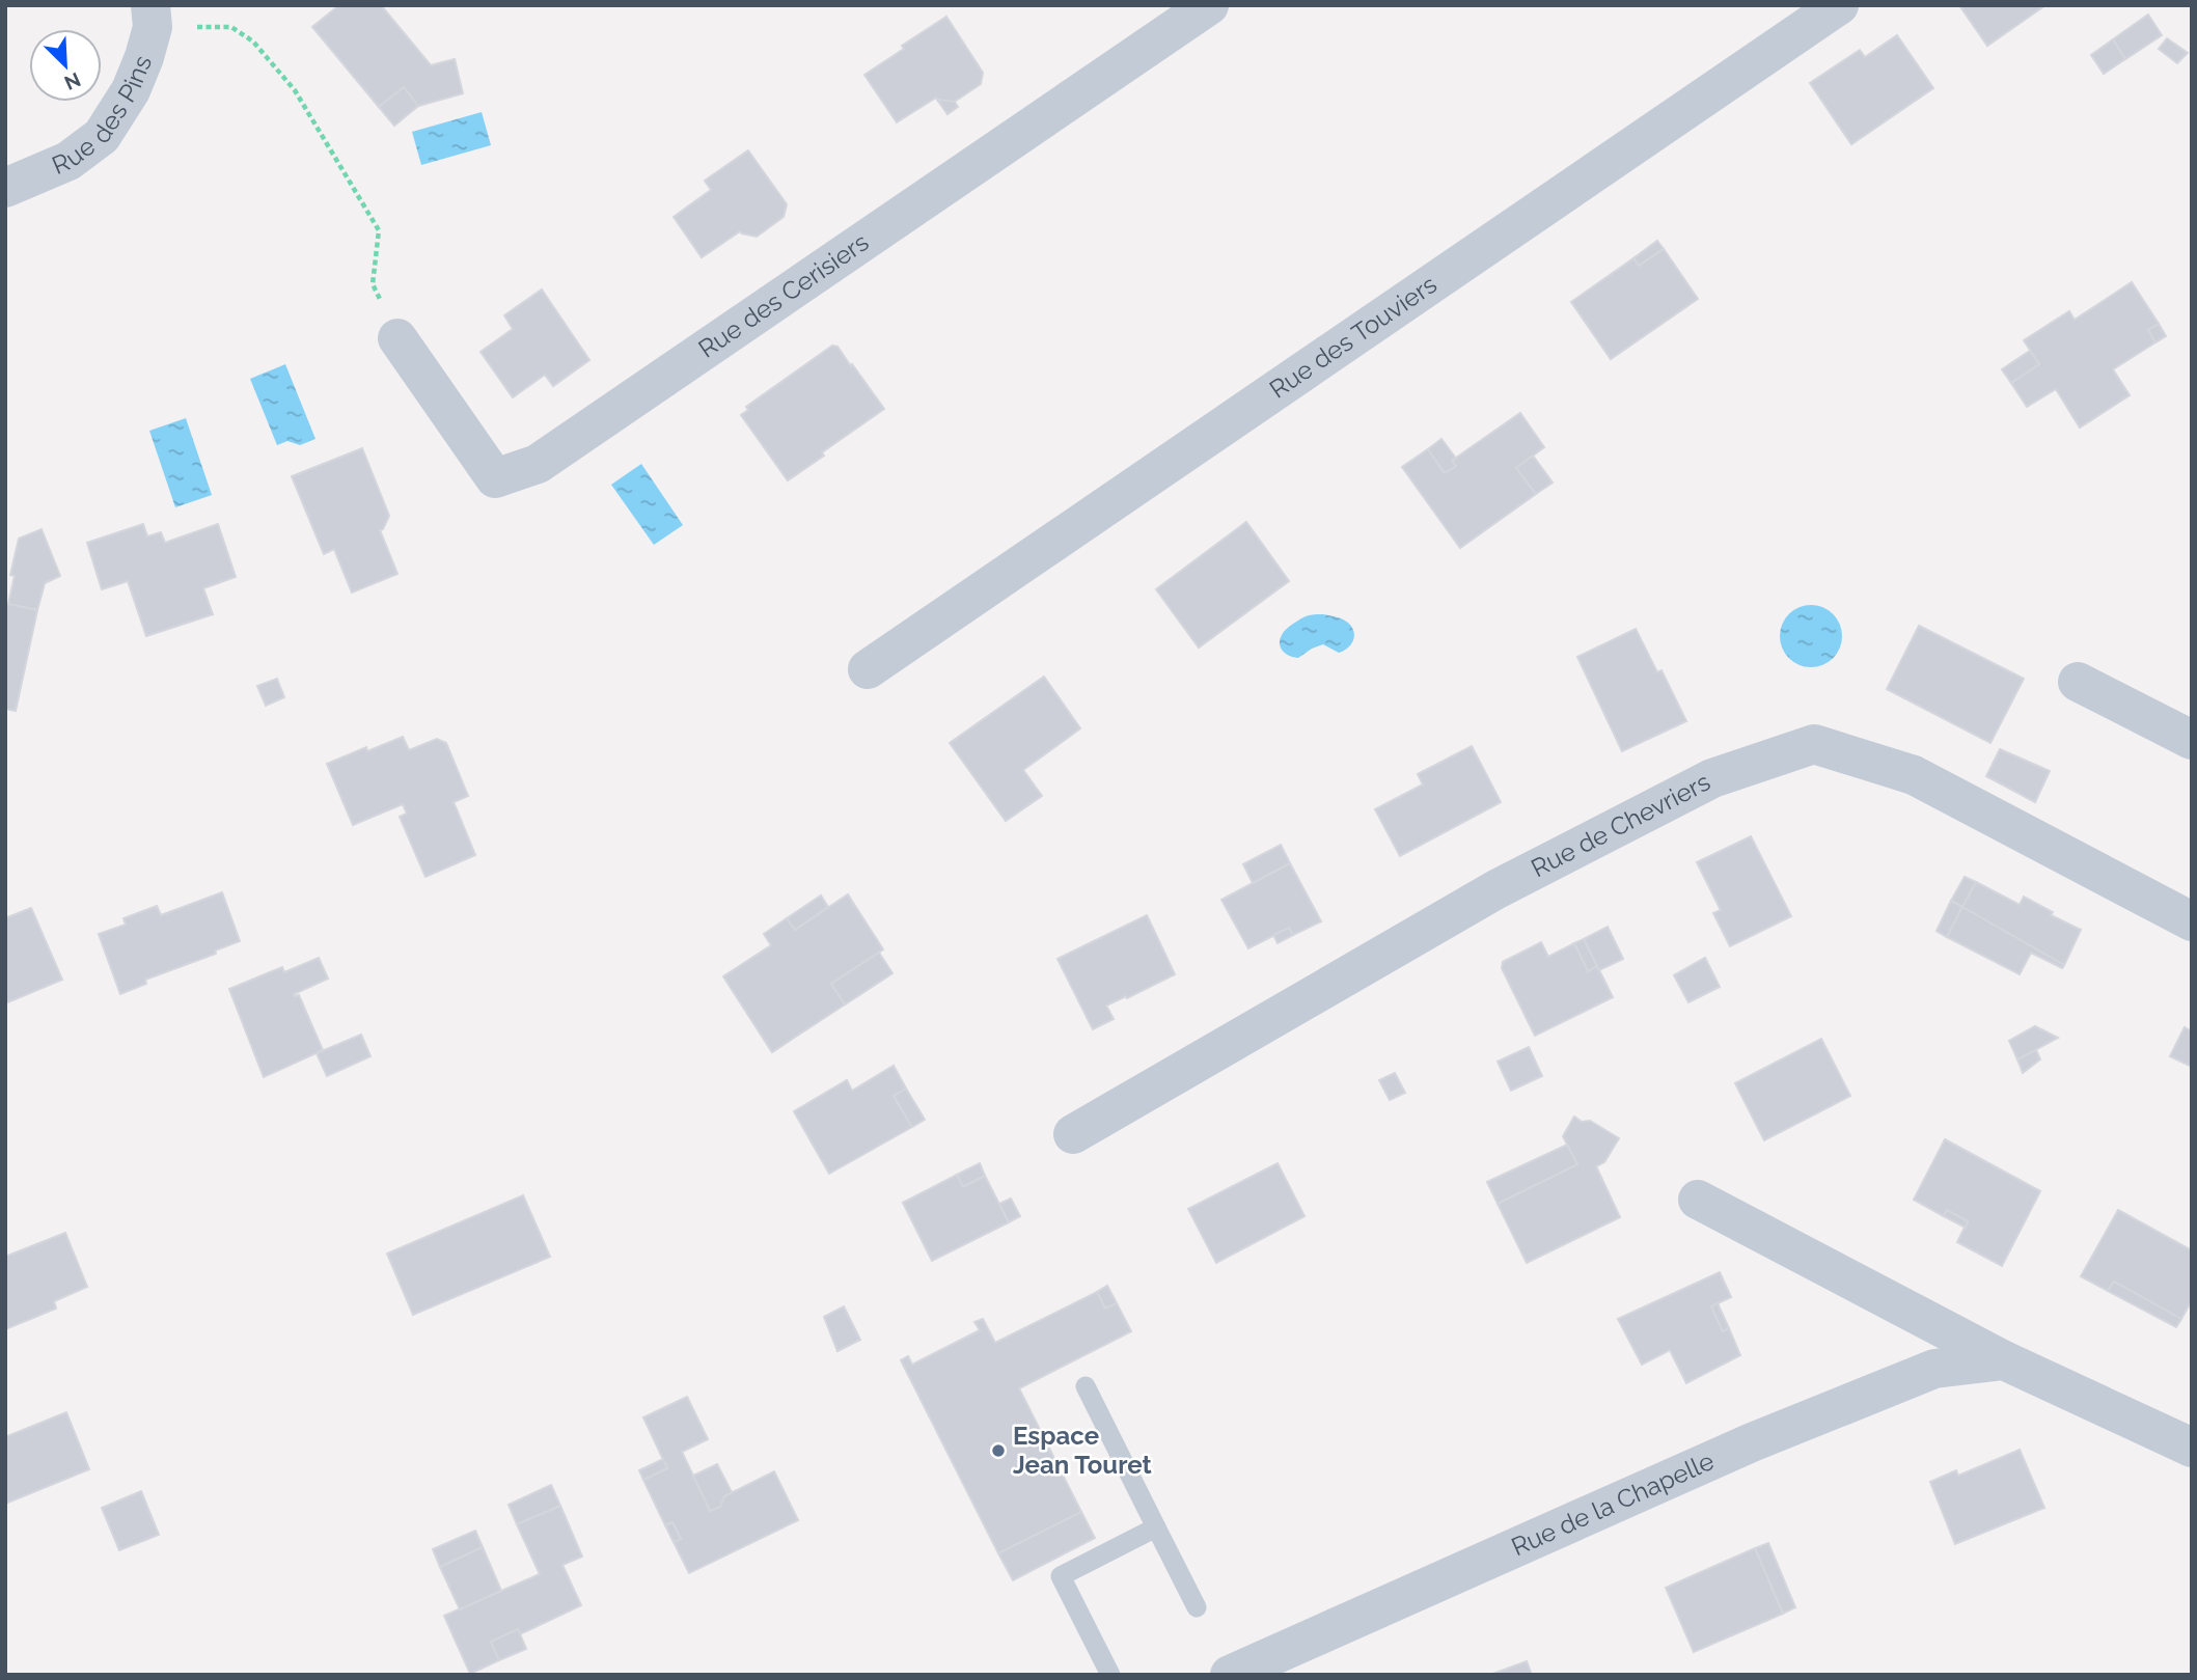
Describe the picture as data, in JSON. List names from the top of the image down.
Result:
{
  "streets": {
    "street": [
      "Rue des Pins",
      "Rue des Cerisiers",
      "Rue des Touviers",
      "Rue de Chevriers",
      "Rue de la Chapelle"
    ]
  },
  "places": ["Espace Jean Touret"],
  "north": "bottom right"
}
